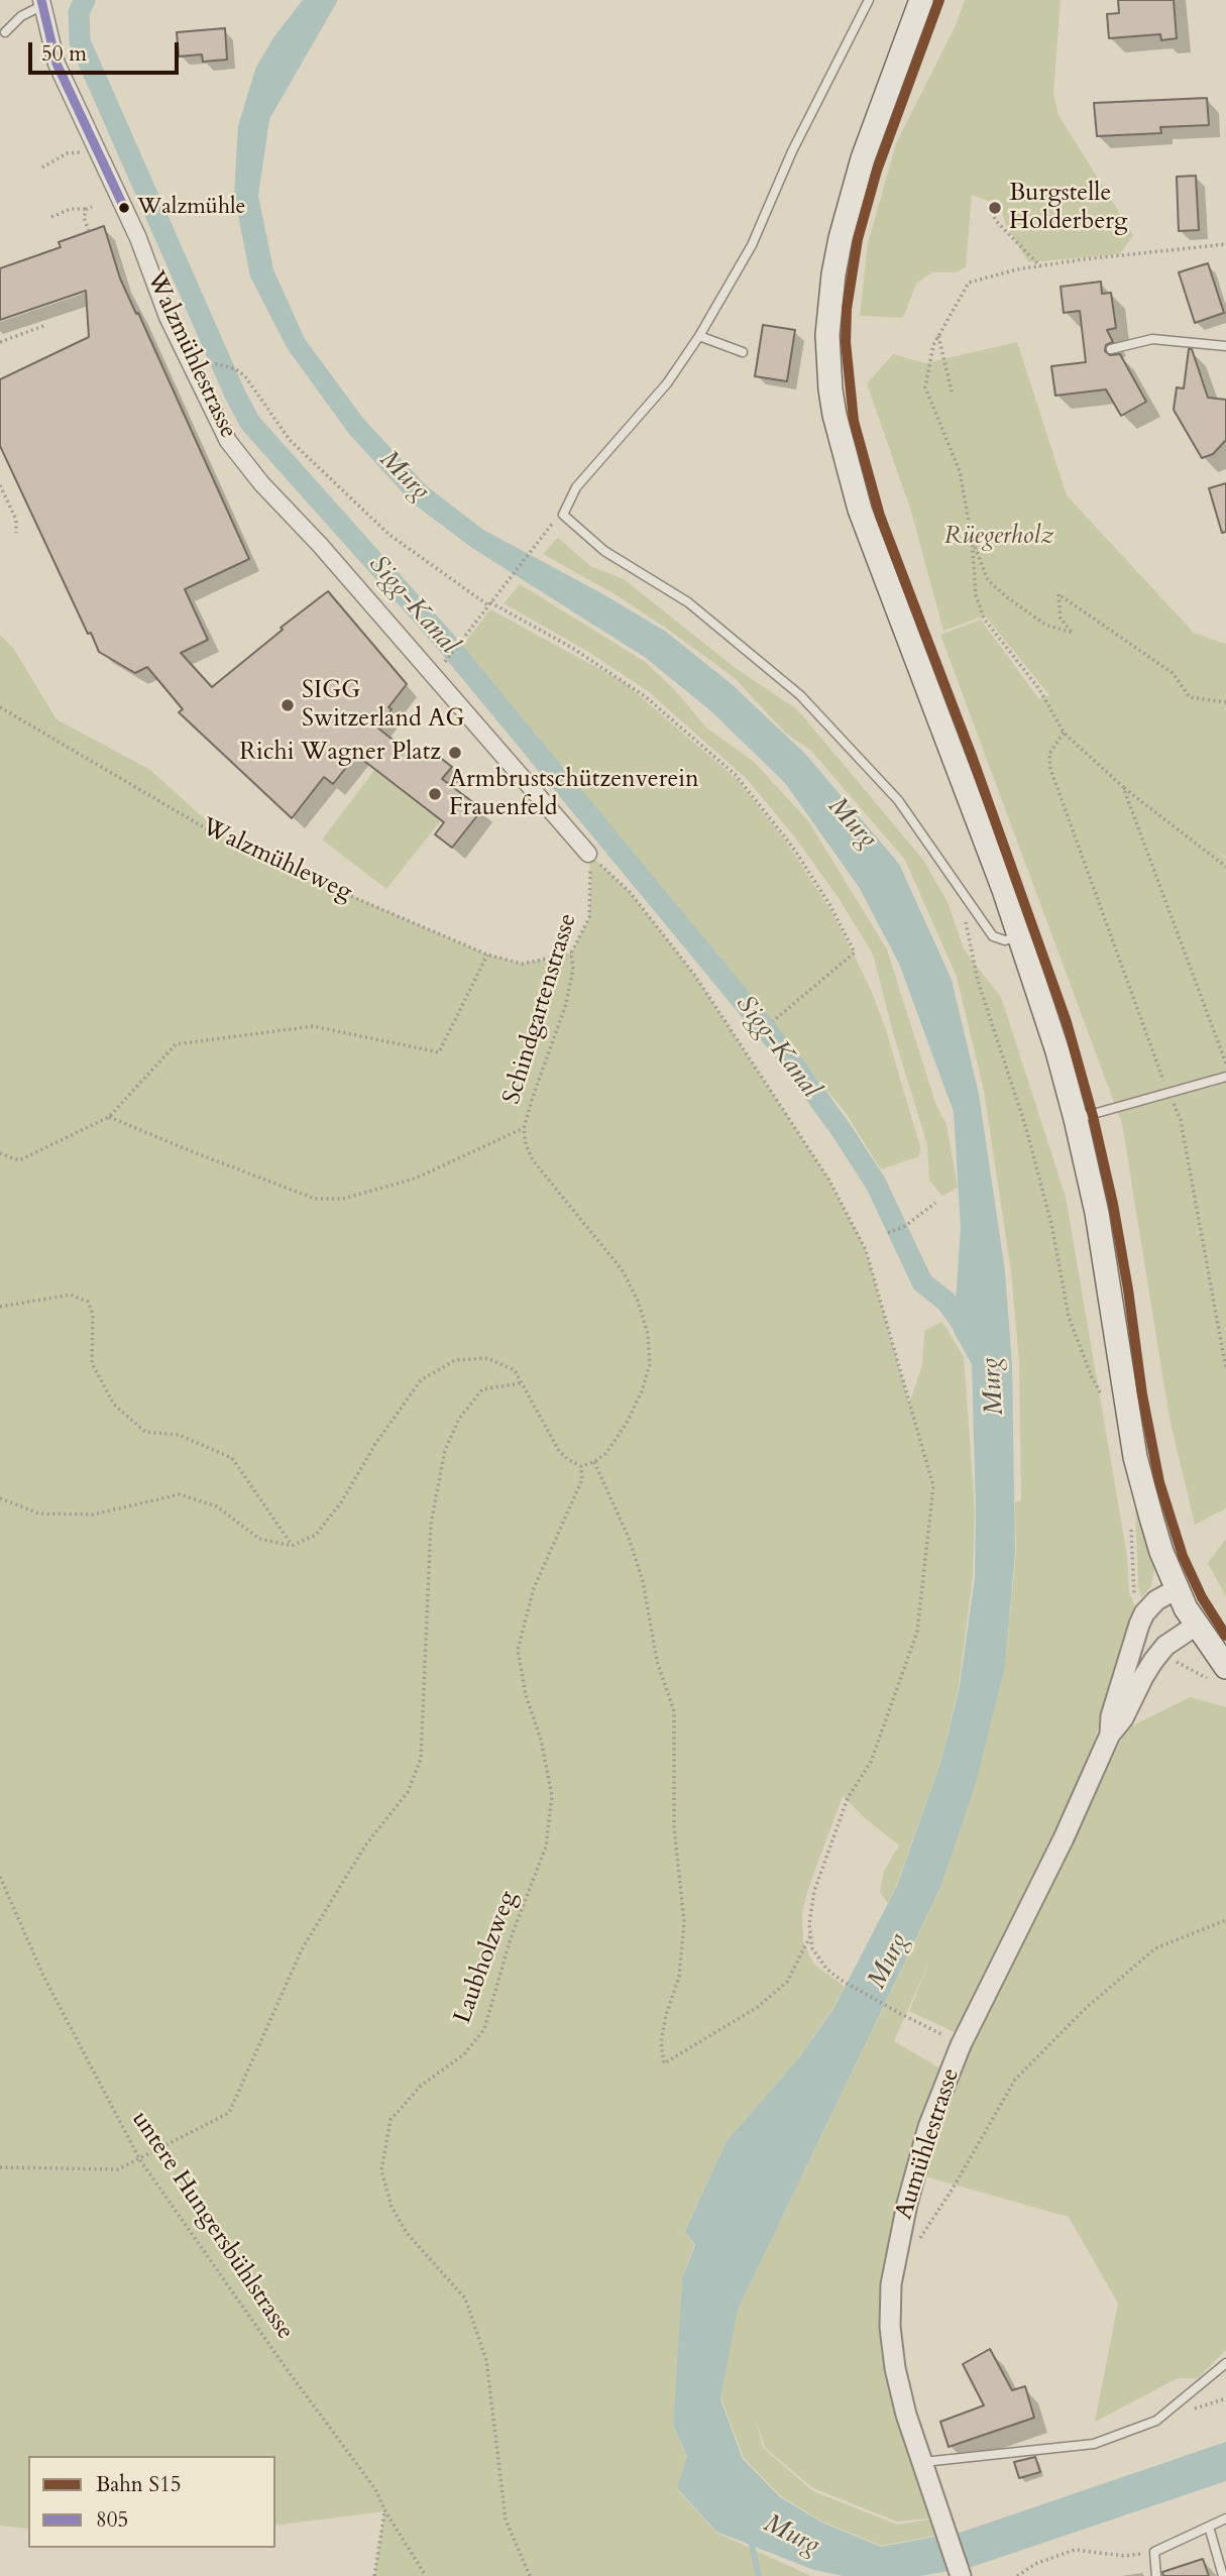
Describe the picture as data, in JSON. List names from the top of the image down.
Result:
{
  "streets": {
    "street": ["Walzmühlestrasse", "Aumühlestrasse"],
    "path": [
      "Walzmühleweg",
      "Schindgartenstrasse",
      "Laubholzweg",
      "untere Hungersbühlstrasse"
    ]
  },
  "crossings": [
    ["Walzmühlestrasse", "Schindgartenstrasse"],
    ["Walzmühleweg", "Schindgartenstrasse"]
  ],
  "water": ["Murg", "Sigg-Kanal"],
  "parks": ["Rüegerholz"],
  "places": [
    "Walzmühle",
    "Burgstelle Holderberg",
    "SIGG Switzerland AG",
    "Richi Wagner Platz",
    "Armbrustschützenverein Frauenfeld"
  ],
  "lines": ["rail line S15", "transit line 805"],
  "legend": ["Bahn S15", "805"],
  "scale_bar": "50 m"
}
